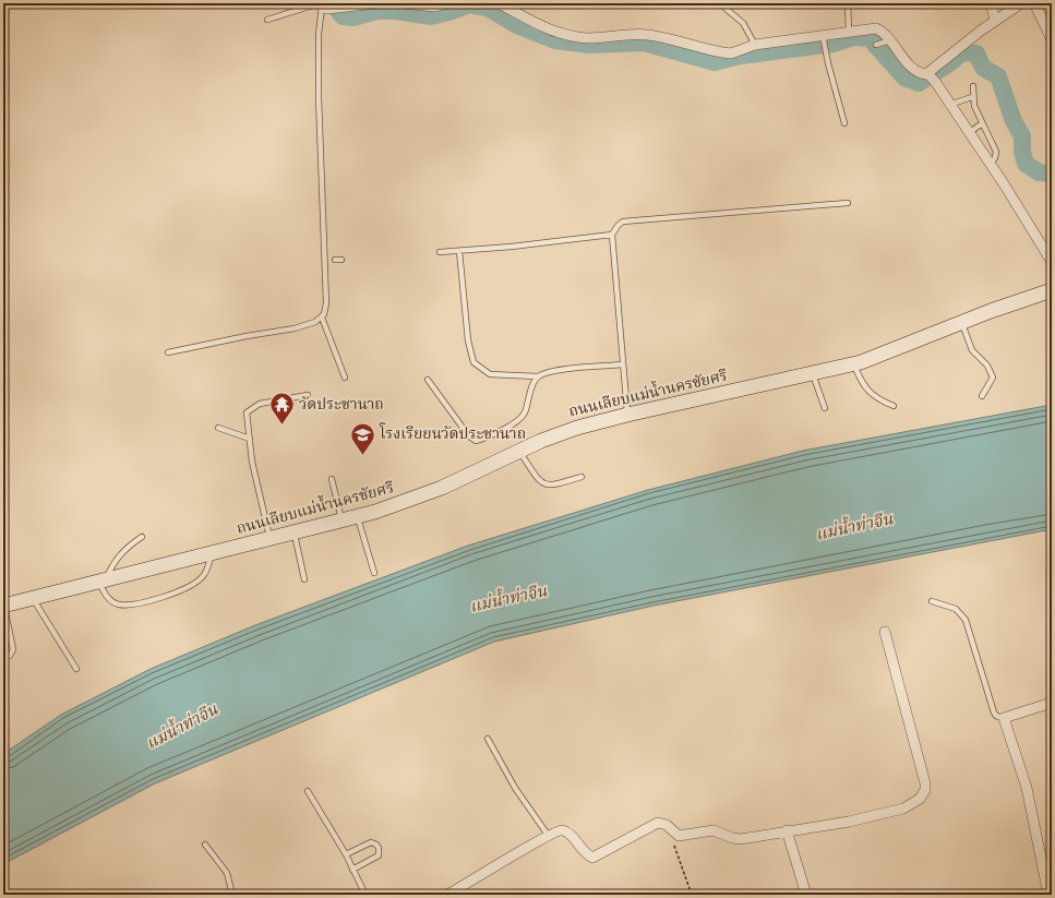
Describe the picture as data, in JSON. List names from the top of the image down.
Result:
{
  "streets": {
    "main road": ["ถนนเลียบแม่น้ำนครชัยศรี"]
  },
  "water": ["แม่น้ำท่าจีน"],
  "places": {
    "temple": ["วัดประชานาถ"],
    "school or university": ["โรงเรียยนวัดประชานาถ"]
  }
}
